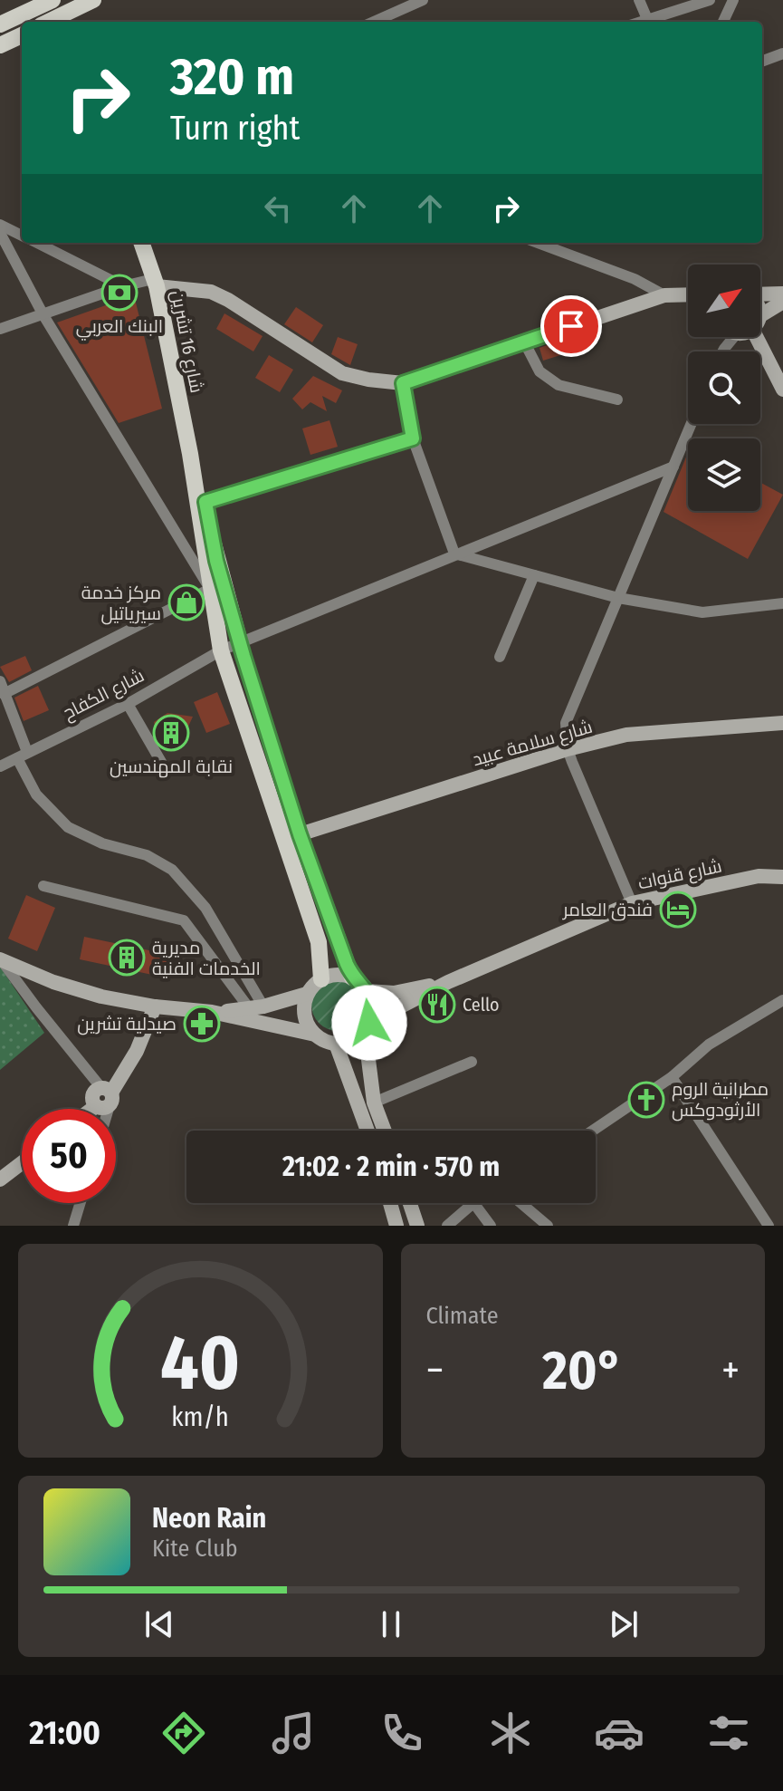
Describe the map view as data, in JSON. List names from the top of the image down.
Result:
{
  "streets": {
    "main road": ["شارع 16 تشرين", "شارع سلامة عبيد", "شارع قنوات"],
    "street": ["شارع الكفاح"]
  },
  "places": {
    "bank": ["البنك العربي"],
    "shop": ["مركز خدمة سيرياتيل"],
    "building": ["نقابة المهندسين", "مديرية الخدمات الفنية"],
    "hotel": ["فندق العامر"],
    "restaurant": ["Cello"],
    "pharmacy": ["صيدلية تشرين"],
    "church": ["مطرانية الروم الأرثودوكس"]
  },
  "north": "top right",
  "page": {
    "turn": ["320 m", "Turn right"],
    "limit": "50",
    "trip": "21:02 · 2 min · 570 m",
    "tile": "Climate",
    "heat": ["−", "20°", "+"],
    "song": ["Neon Rain", "Kite Club"],
    "tabs": "21:00",
    "gauge": ["40", "km/h"]
  }
}
